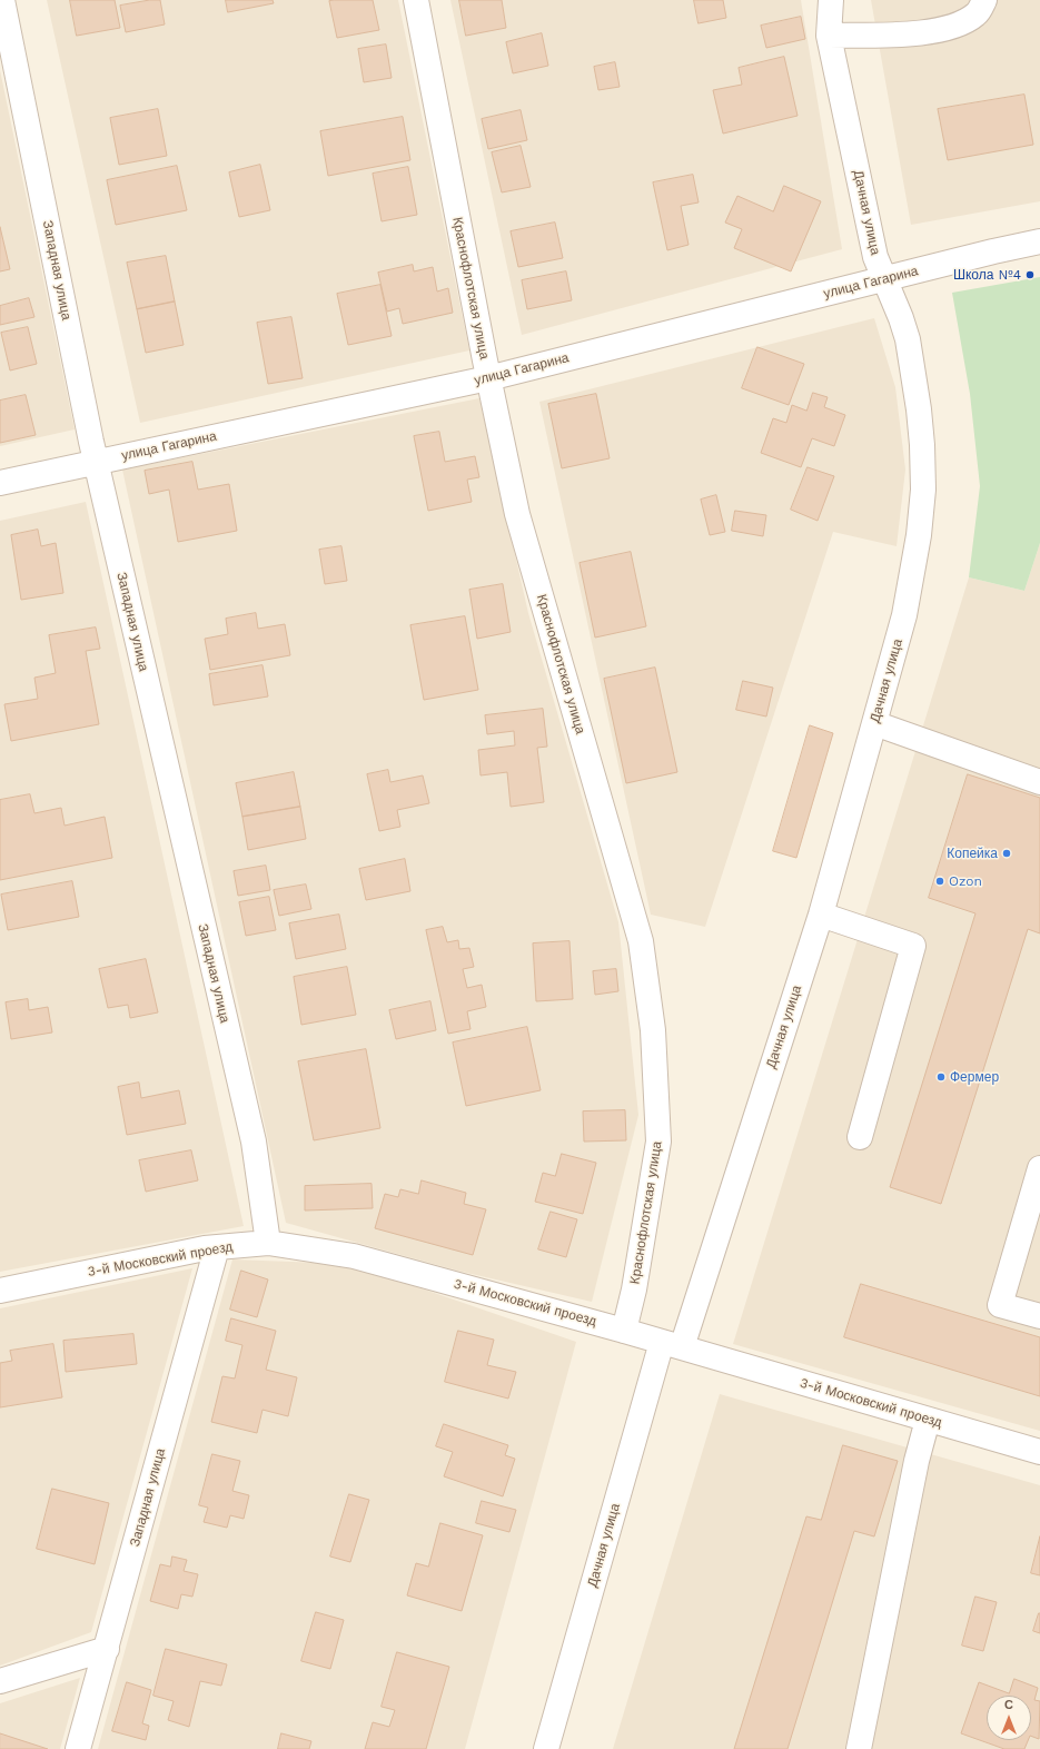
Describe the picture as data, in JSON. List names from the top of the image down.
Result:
{
  "streets": {
    "street": [
      "Дачная улица",
      "Западная улица",
      "улица Гагарина",
      "Краснофлотская улица",
      "3-й Московский проезд"
    ]
  },
  "crossings": [
    ["Дачная улица", "улица Гагарина"],
    ["Дачная улица", "3-й Московский проезд"],
    ["Западная улица", "улица Гагарина"],
    ["Западная улица", "3-й Московский проезд"],
    ["улица Гагарина", "Краснофлотская улица"],
    ["Краснофлотская улица", "3-й Московский проезд"]
  ],
  "places": [
    "Школа №4",
    "Копейка",
    "Ozon",
    "Фермер"
  ],
  "north": "top"
}
